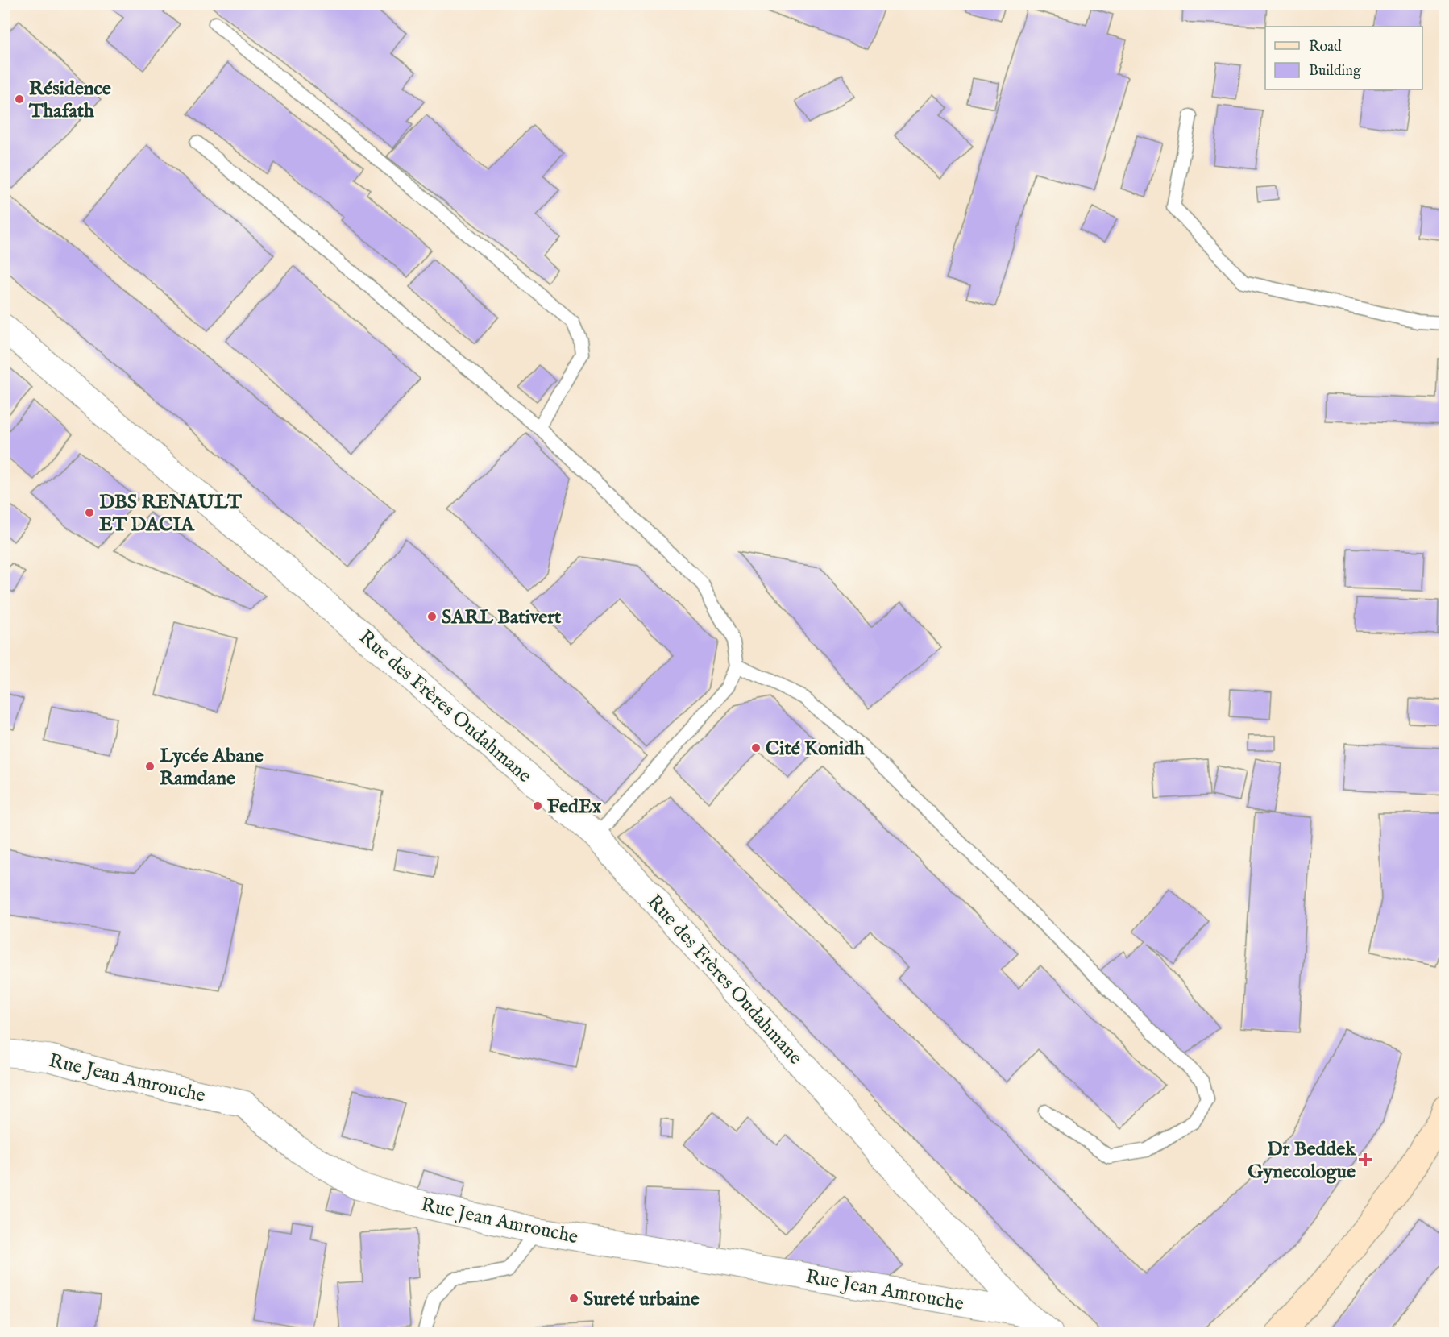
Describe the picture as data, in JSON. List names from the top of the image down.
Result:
{
  "streets": {
    "street": ["Rue des Frères Oudahmane", "Rue Jean Amrouche"]
  },
  "crossings": [
    ["Rue des Frères Oudahmane", "Rue Jean Amrouche"]
  ],
  "places": {
    "other": [
      "Résidence Thafath",
      "DBS RENAULT ET DACIA",
      "SARL Bativert",
      "Cité Konidh",
      "Lycée Abane Ramdane",
      "FedEx",
      "Sureté urbaine"
    ],
    "health": ["Dr Beddek Gynecologue"]
  },
  "legend": ["Road", "Building"]
}
